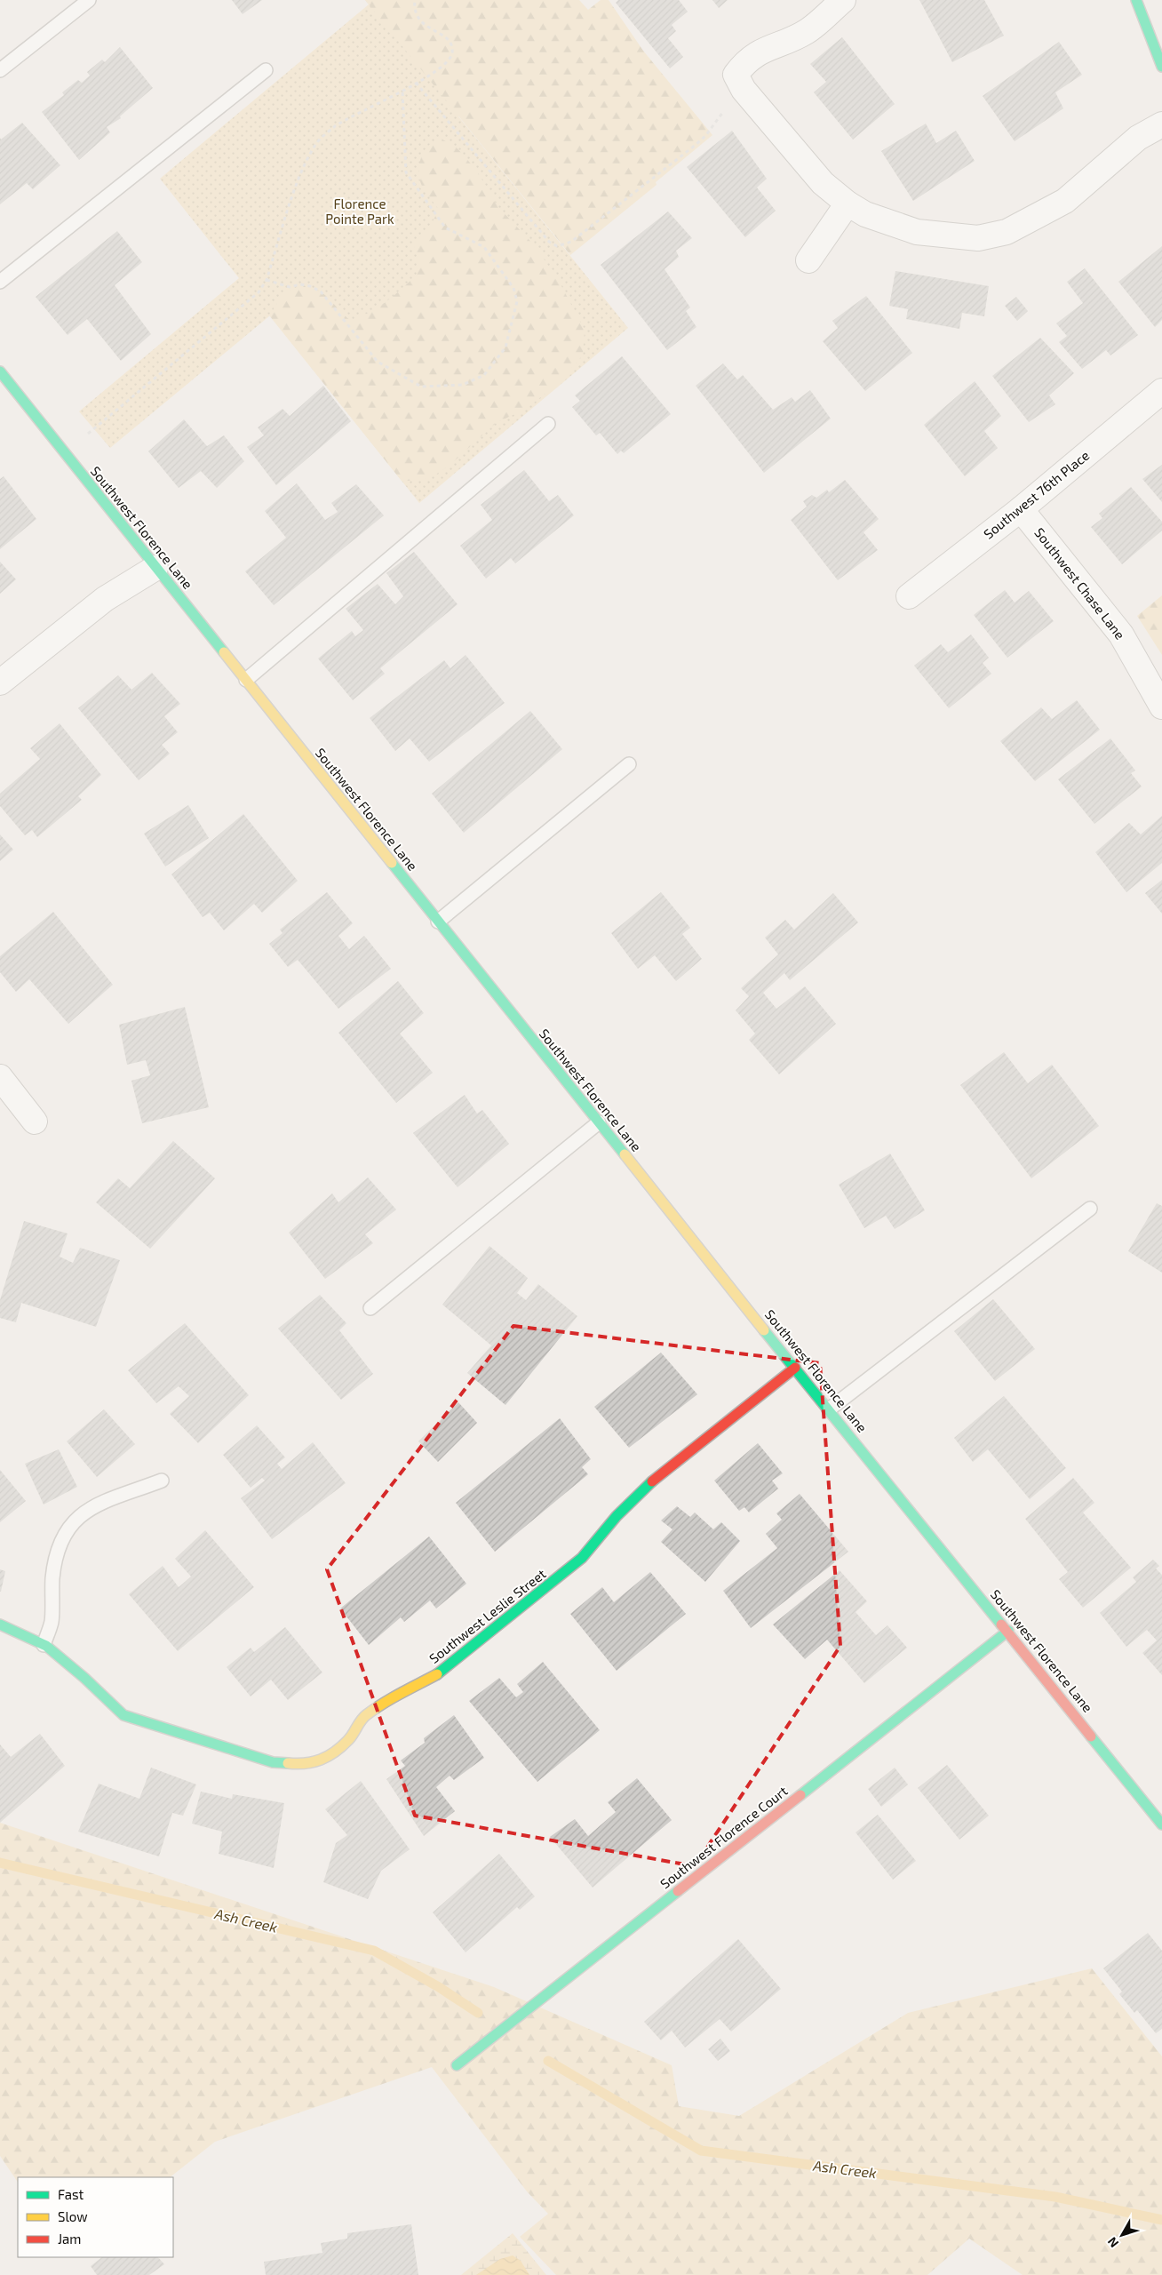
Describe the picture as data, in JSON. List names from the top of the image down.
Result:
{
  "streets": {
    "street": [
      "Southwest 76th Place",
      "Southwest Florence Lane",
      "Southwest Chase Lane",
      "Southwest Leslie Street",
      "Southwest Florence Court"
    ]
  },
  "crossings": [
    ["Southwest 76th Place", "Southwest Chase Lane"],
    ["Southwest Florence Lane", "Southwest Leslie Street"],
    ["Southwest Florence Lane", "Southwest Florence Court"]
  ],
  "water": ["Ash Creek"],
  "parks": ["Florence Pointe Park"],
  "legend": ["Fast", "Slow", "Jam"],
  "north": "bottom left"
}
